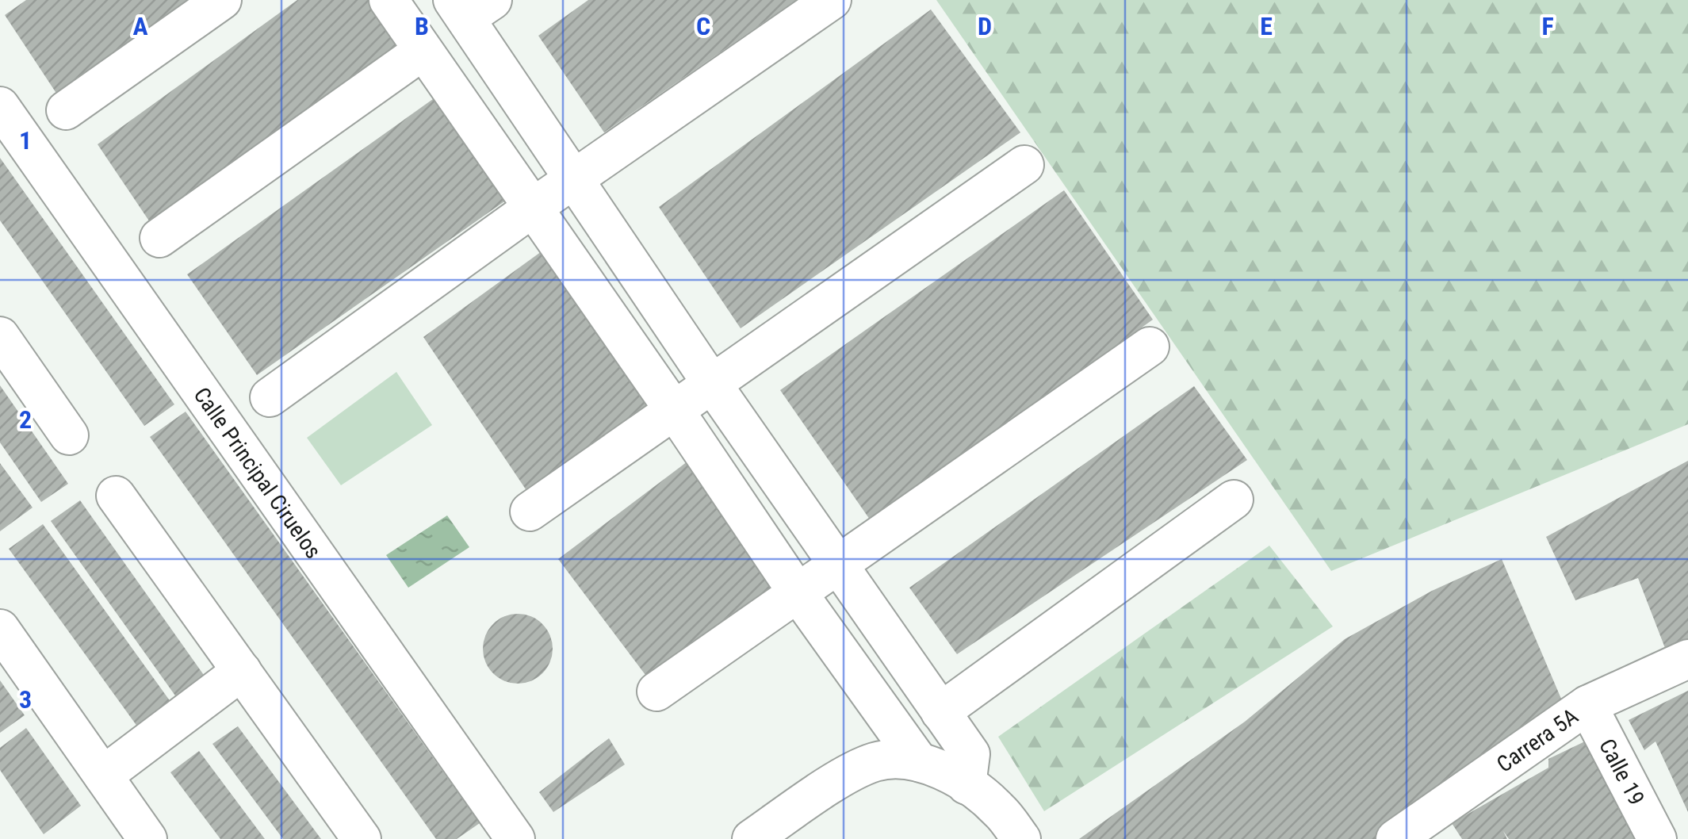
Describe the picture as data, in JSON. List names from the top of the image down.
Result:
{
  "streets": {
    "street": ["Calle Principal Ciruelos", "Carrera 5A", "Calle 19"]
  },
  "crossings": [
    ["Carrera 5A", "Calle 19"]
  ],
  "grid": {
    "columns": [
      "A",
      "B",
      "C",
      "D",
      "E",
      "F"
    ],
    "rows": ["1", "2", "3"]
  }
}
